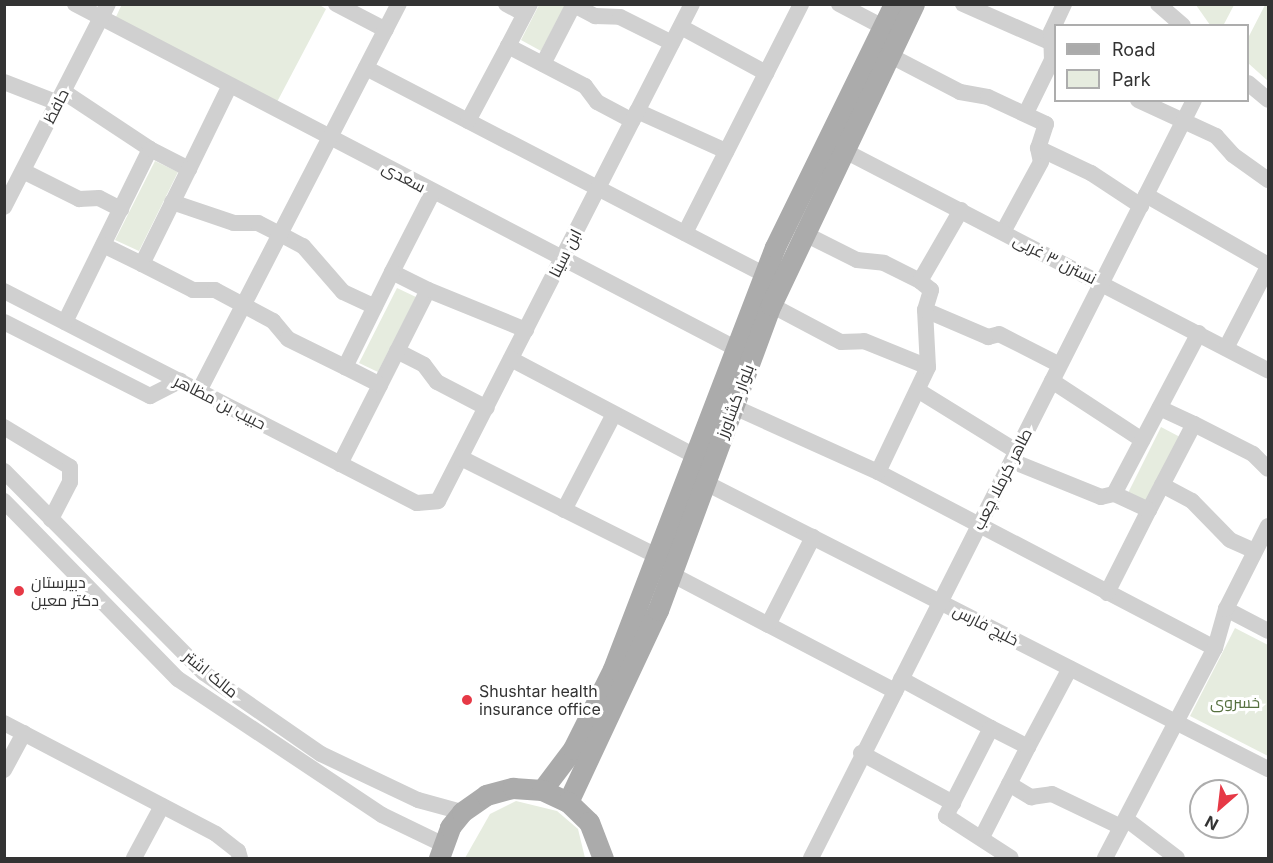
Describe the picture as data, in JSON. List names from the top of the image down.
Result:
{
  "streets": {
    "main road": ["بلوار کشاورز"],
    "street": [
      "حافظ",
      "سعدی",
      "ابن سینا",
      "نسترن ۳ غربی",
      "حبیب بن مظاهر",
      "طاهر کرملا چعب",
      "خلیج فارس",
      "مالک اشتر"
    ]
  },
  "crossings": [
    ["حافظ", "سعدی"],
    ["سعدی", "ابن سینا"],
    ["سعدی", "بلوار کشاورز"],
    ["ابن سینا", "حبیب بن مظاهر"],
    ["نسترن ۳ غربی", "بلوار کشاورز"],
    ["نسترن ۳ غربی", "طاهر کرملا چعب"],
    ["بلوار کشاورز", "خلیج فارس"],
    ["طاهر کرملا چعب", "خلیج فارس"]
  ],
  "parks": ["خسروی"],
  "places": ["دبیرستان دکتر معین", "Shushtar health insurance office"],
  "legend": ["Road", "Park"],
  "north": "bottom left"
}
